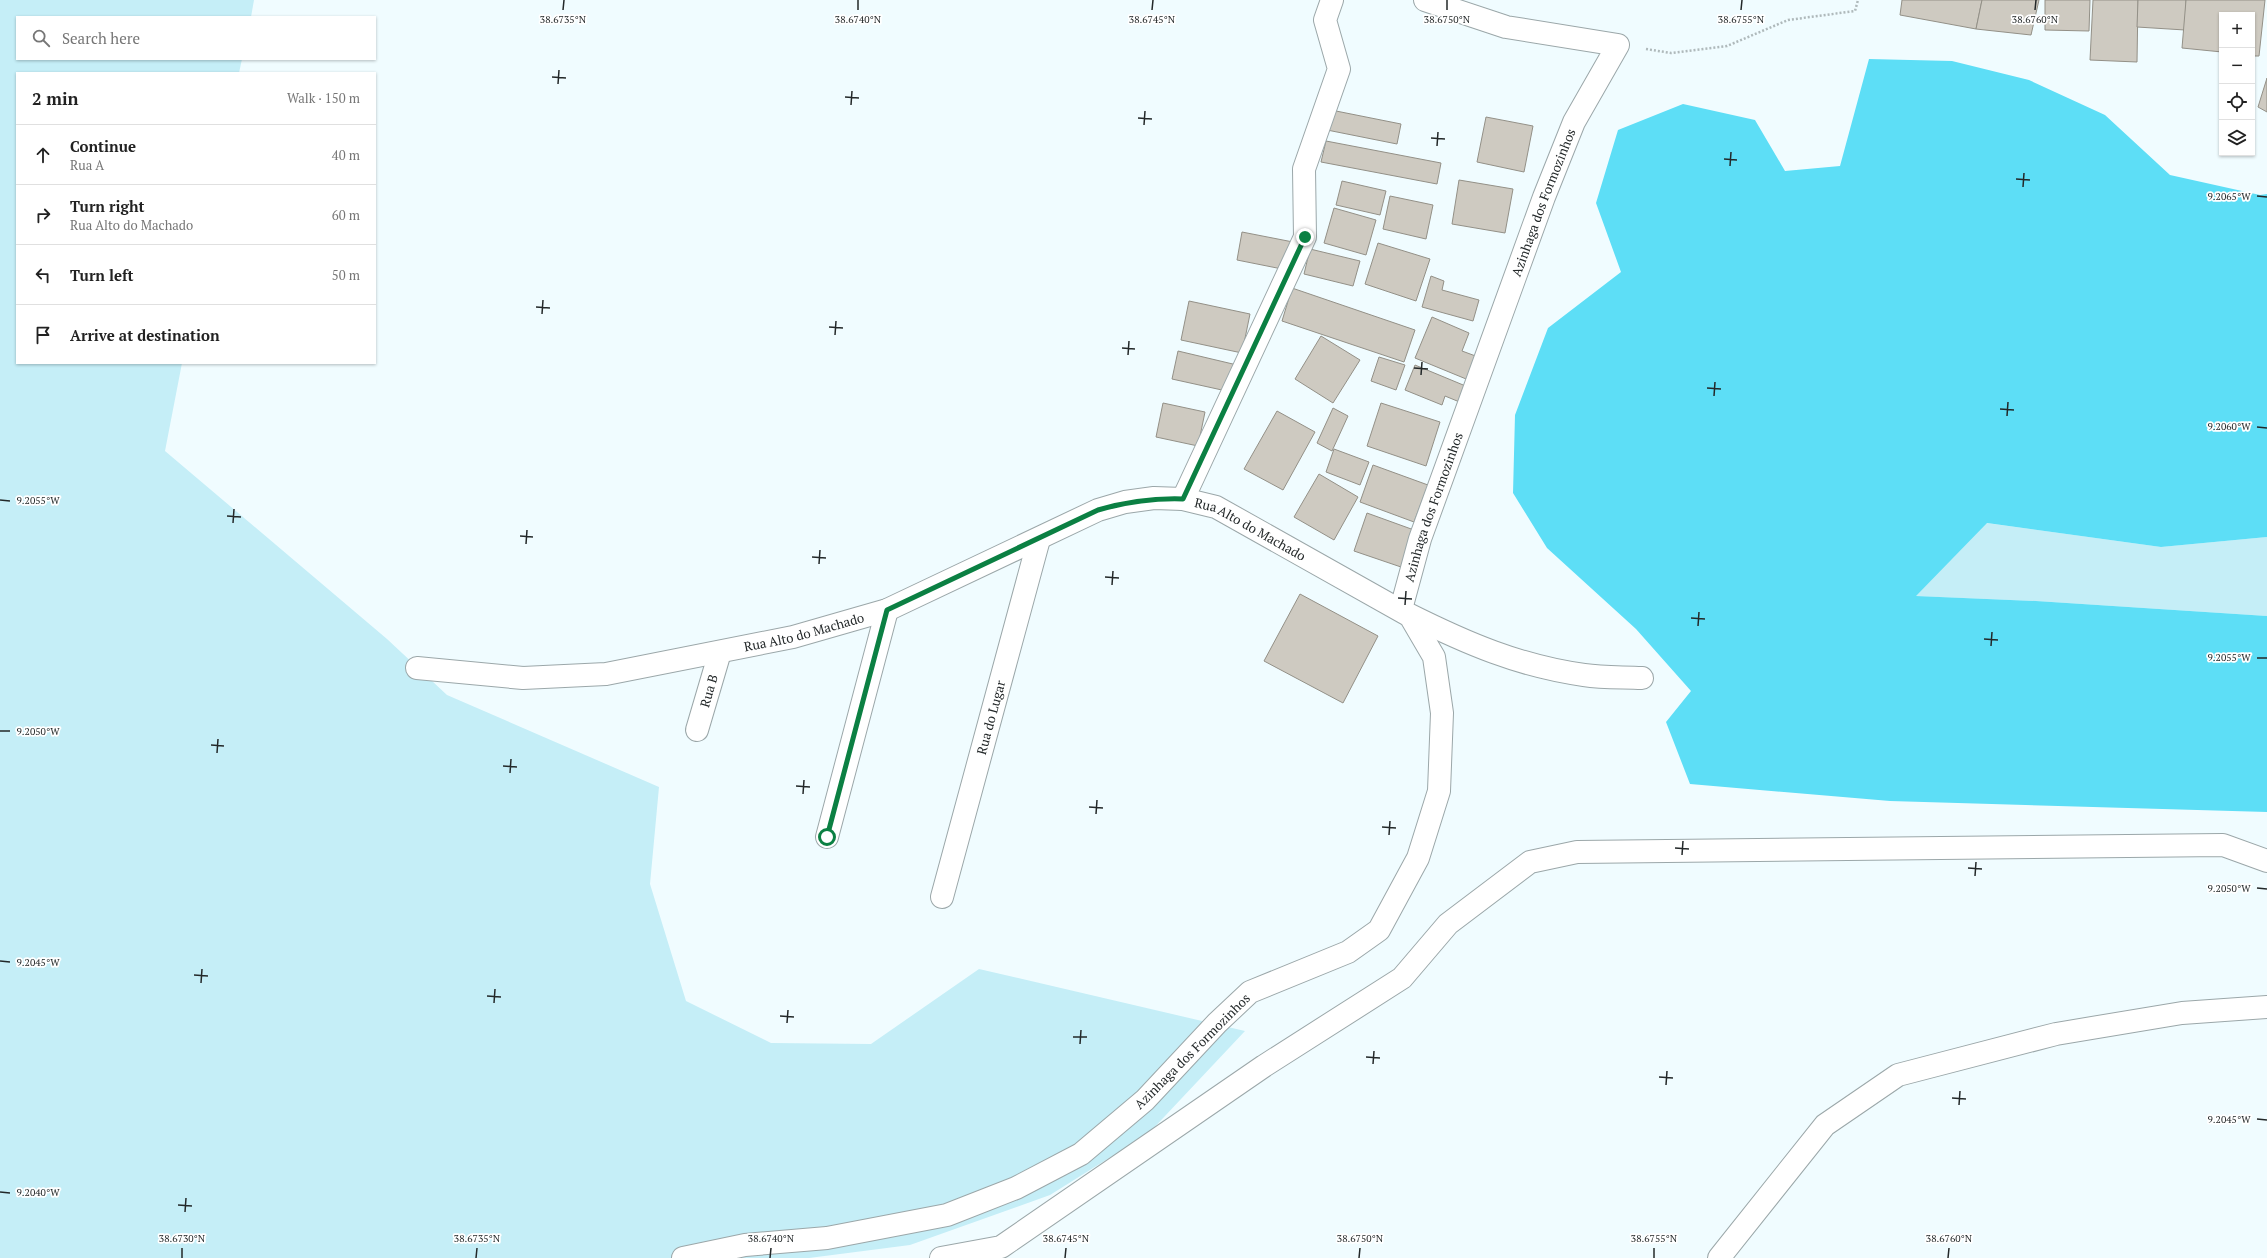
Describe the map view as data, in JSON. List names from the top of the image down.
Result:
{
  "streets": {
    "street": [
      "Azinhaga dos Formozinhos",
      "Rua Alto do Machado",
      "Rua B",
      "Rua do Lugar"
    ]
  },
  "crossings": [
    ["Azinhaga dos Formozinhos", "Rua Alto do Machado"],
    ["Rua Alto do Machado", "Rua B"],
    ["Rua Alto do Machado", "Rua do Lugar"]
  ],
  "page": {
    "map_buttons": ["+", "−"],
    "search": "Search here",
    "heading": ["2 min", "Walk · 150 m"],
    "list": [
      ["Continue", "Rua A", "40 m"],
      ["Turn right", "Rua Alto do Machado", "60 m"],
      ["Turn left", "50 m"],
      "Arrive at destination"
    ]
  },
  "coordinates": [
    "38.6735°N",
    "38.6740°N",
    "38.6745°N",
    "38.6750°N",
    "38.6755°N",
    "38.6760°N",
    "9.2065°W",
    "9.2060°W",
    "9.2055°W",
    "9.2050°W",
    "9.2045°W",
    "9.2040°W",
    "38.6730°N"
  ]
}
